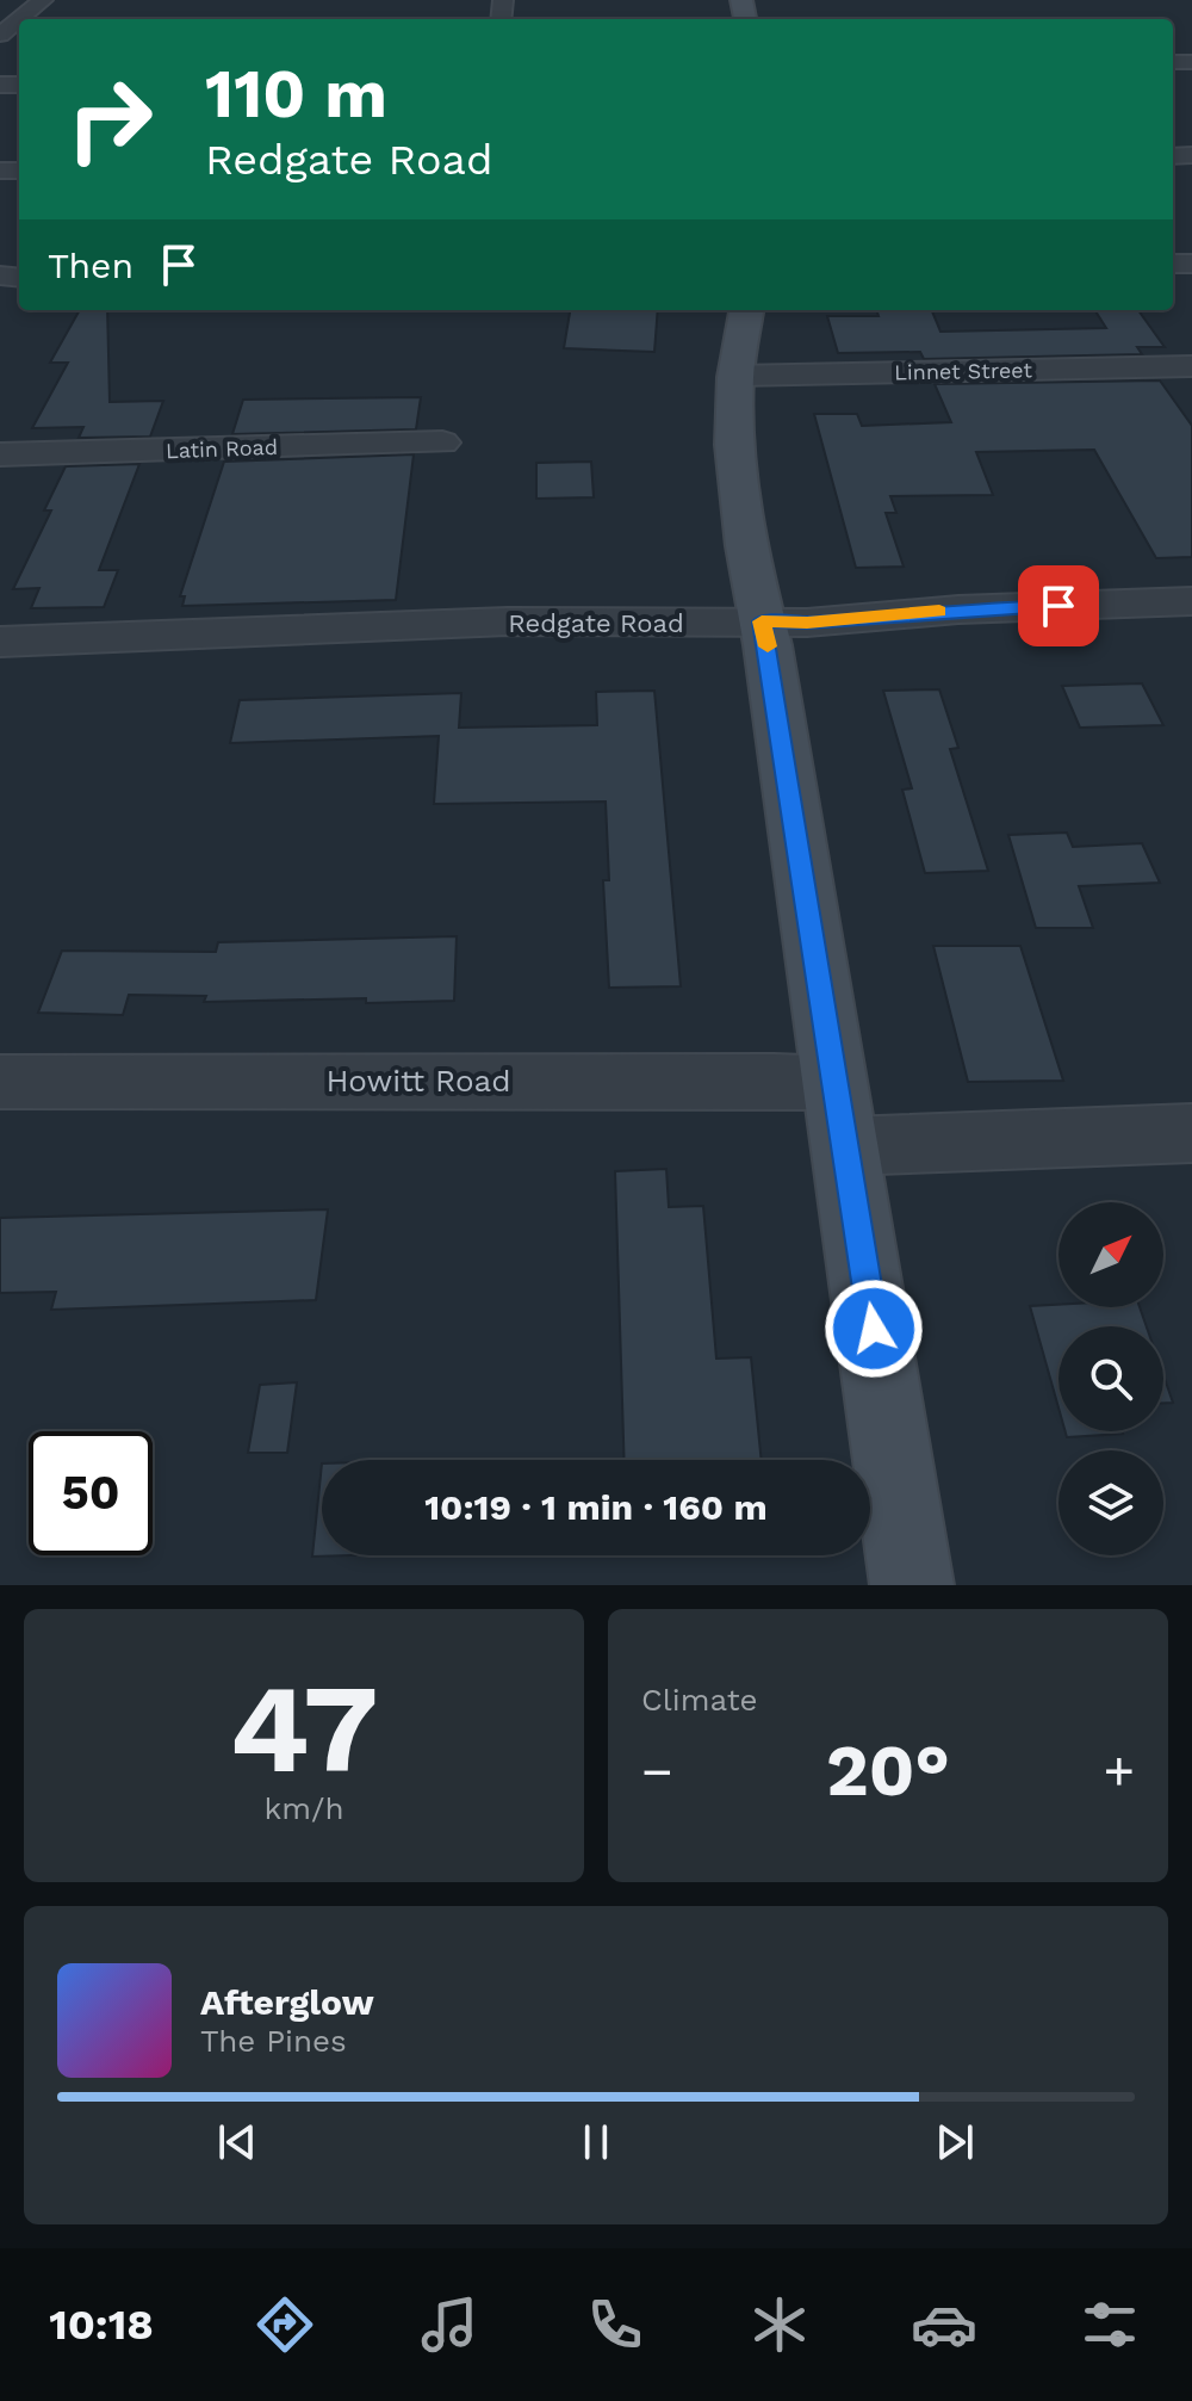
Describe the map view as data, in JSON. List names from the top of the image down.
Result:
{
  "streets": {
    "street": [
      "Linnet Street",
      "Latin Road",
      "Redgate Road",
      "Howitt Road"
    ]
  },
  "north": "top right",
  "page": {
    "turn": ["110 m", "Redgate Road"],
    "then": "Then",
    "limit": "50",
    "trip": "10:19 · 1 min · 160 m",
    "tile": [
      ["47", "km/h"],
      "Climate"
    ],
    "heat": ["−", "20°", "+"],
    "song": ["Afterglow", "The Pines"],
    "tabs": "10:18"
  }
}
